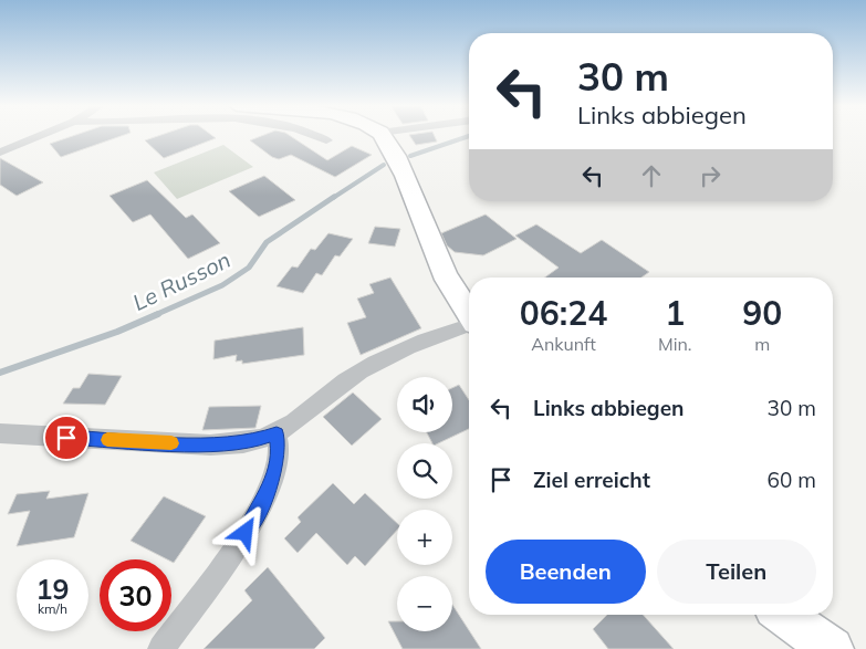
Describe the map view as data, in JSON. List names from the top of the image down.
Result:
{
  "water": ["Le Russon"],
  "page": {
    "turn": ["30 m", "Links abbiegen"],
    "eta": [
      "06:24",
      "Ankunft",
      "1",
      "Min.",
      "90",
      "m"
    ],
    "list": [
      {
        "name": "Links abbiegen",
        "value": "30 m"
      },
      {
        "name": "Ziel erreicht",
        "value": "60 m"
      }
    ],
    "map_buttons": ["+", "−"],
    "buttons": ["Beenden", "Teilen"],
    "speed": "19 km/h",
    "limit": "30"
  }
}
